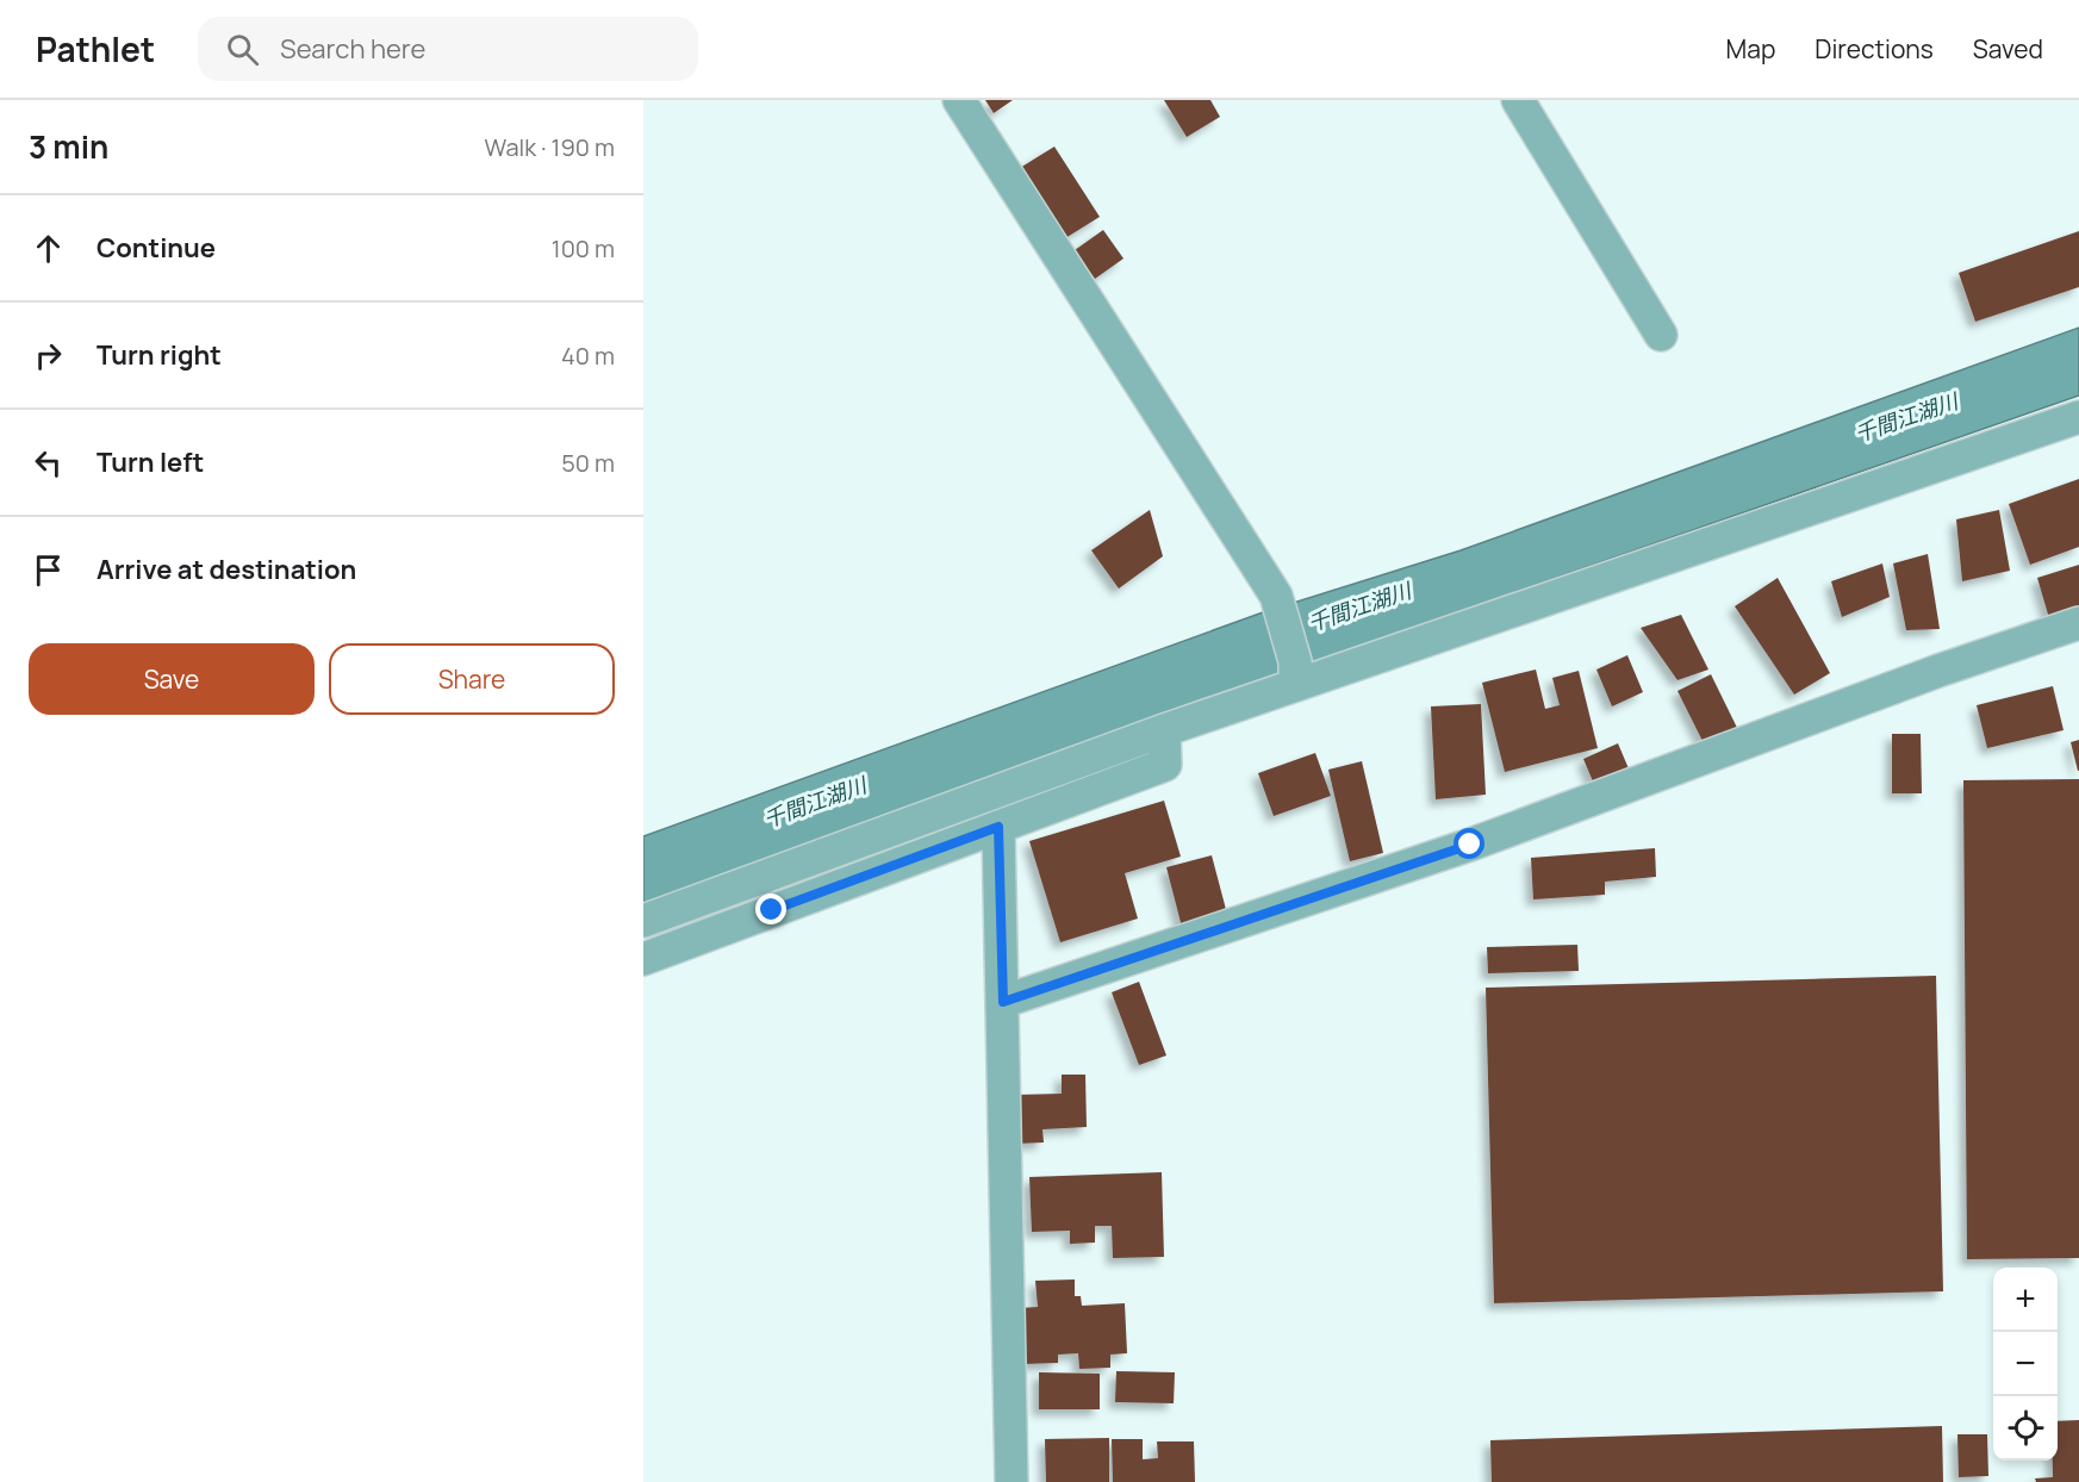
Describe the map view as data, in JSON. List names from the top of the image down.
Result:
{
  "water": ["千間江湖川"],
  "page": {
    "header": "Pathlet",
    "search": "Search here",
    "nav": ["Map", "Directions", "Saved"],
    "heading": ["3 min", "Walk · 190 m"],
    "list": [
      ["Continue", "100 m"],
      ["Turn right", "40 m"],
      ["Turn left", "50 m"],
      "Arrive at destination"
    ],
    "buttons": ["Save", "Share"],
    "map_buttons": ["+", "−"]
  }
}
